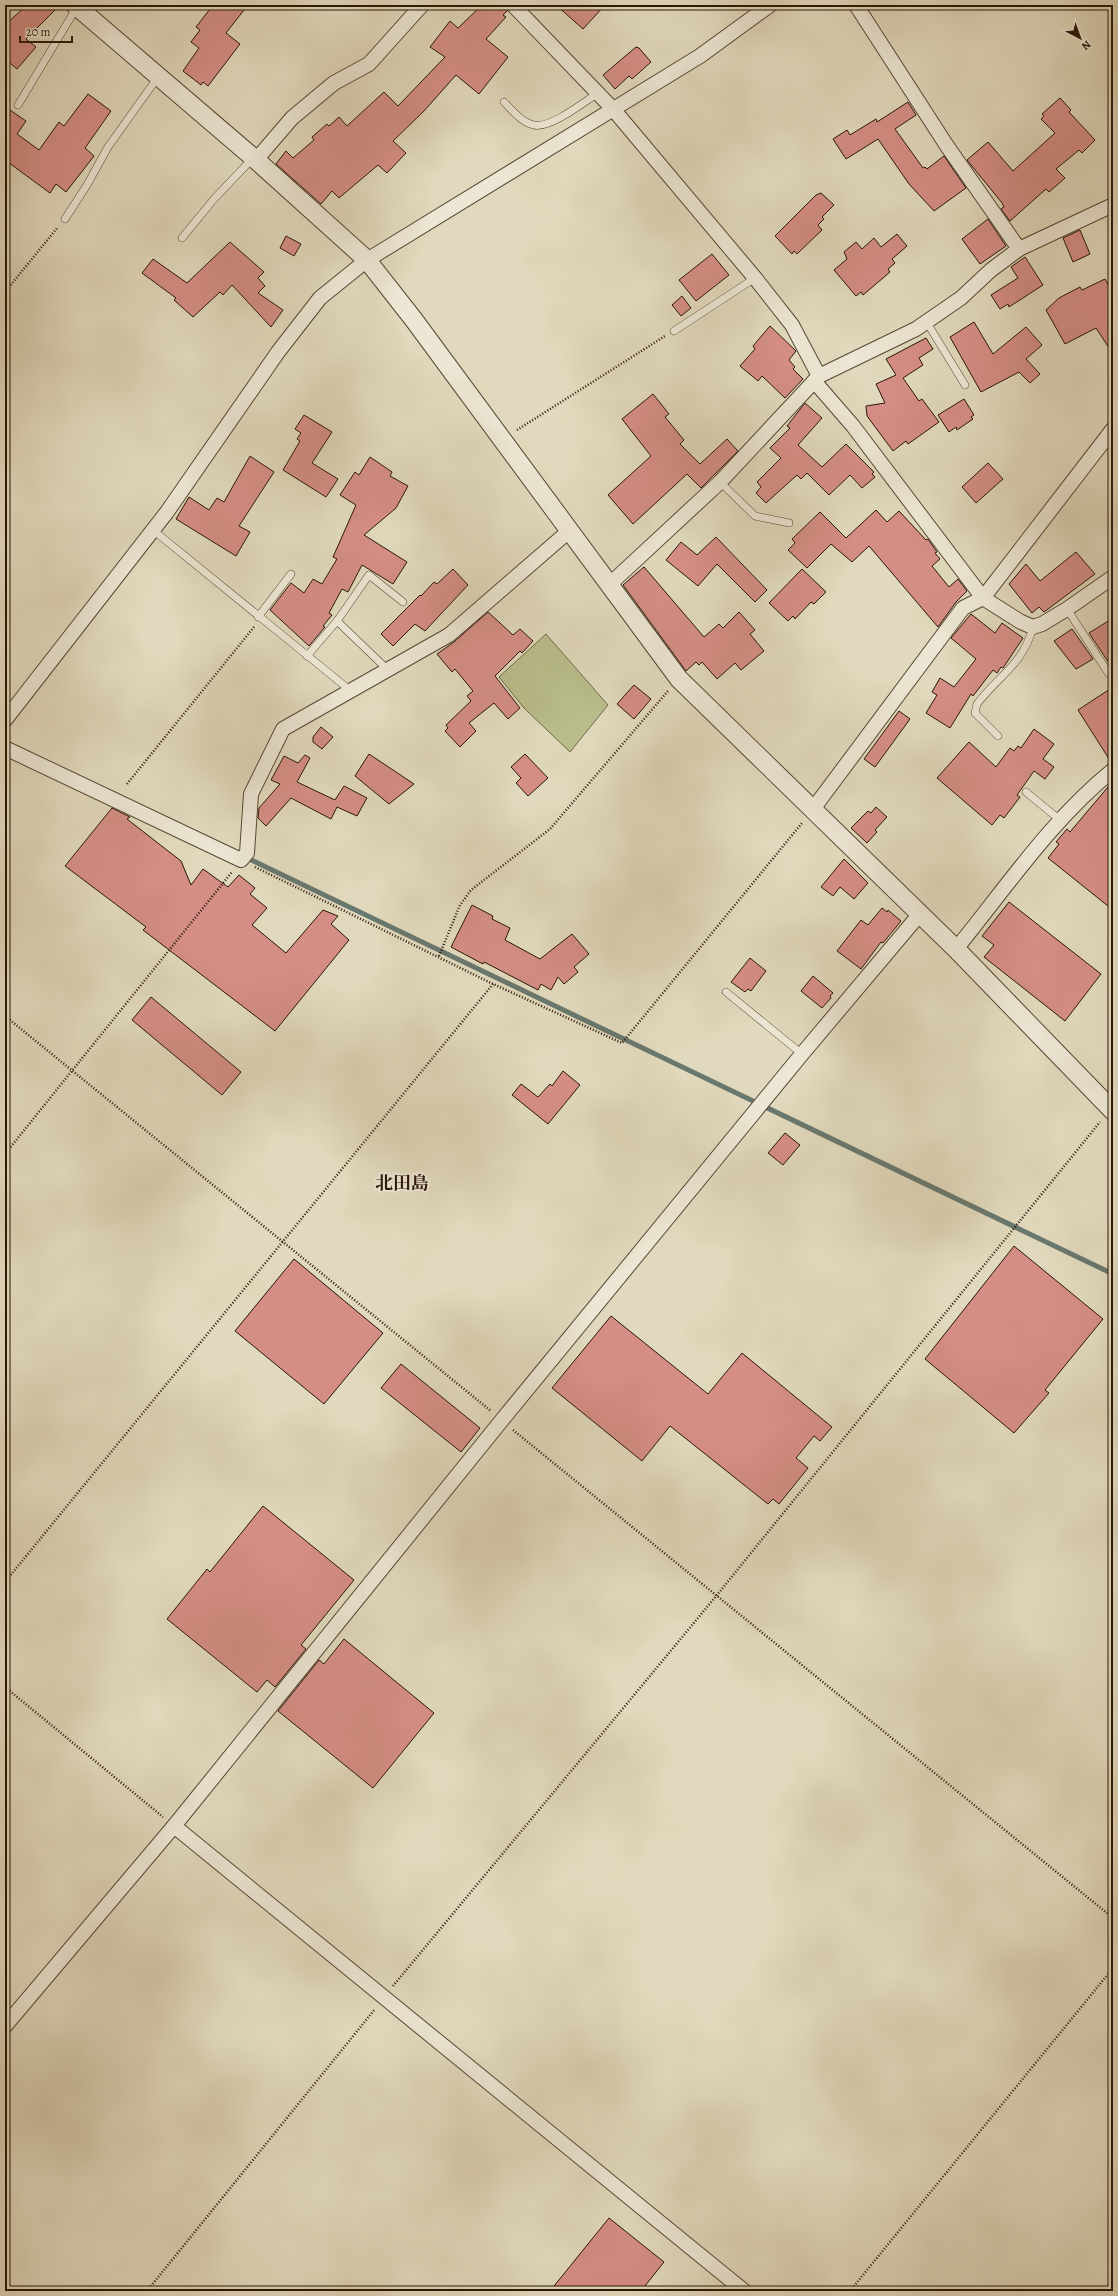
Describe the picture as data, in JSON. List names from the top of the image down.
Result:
{
  "districts": ["北田島"],
  "scale_bar": "20 m",
  "north": "bottom right"
}
